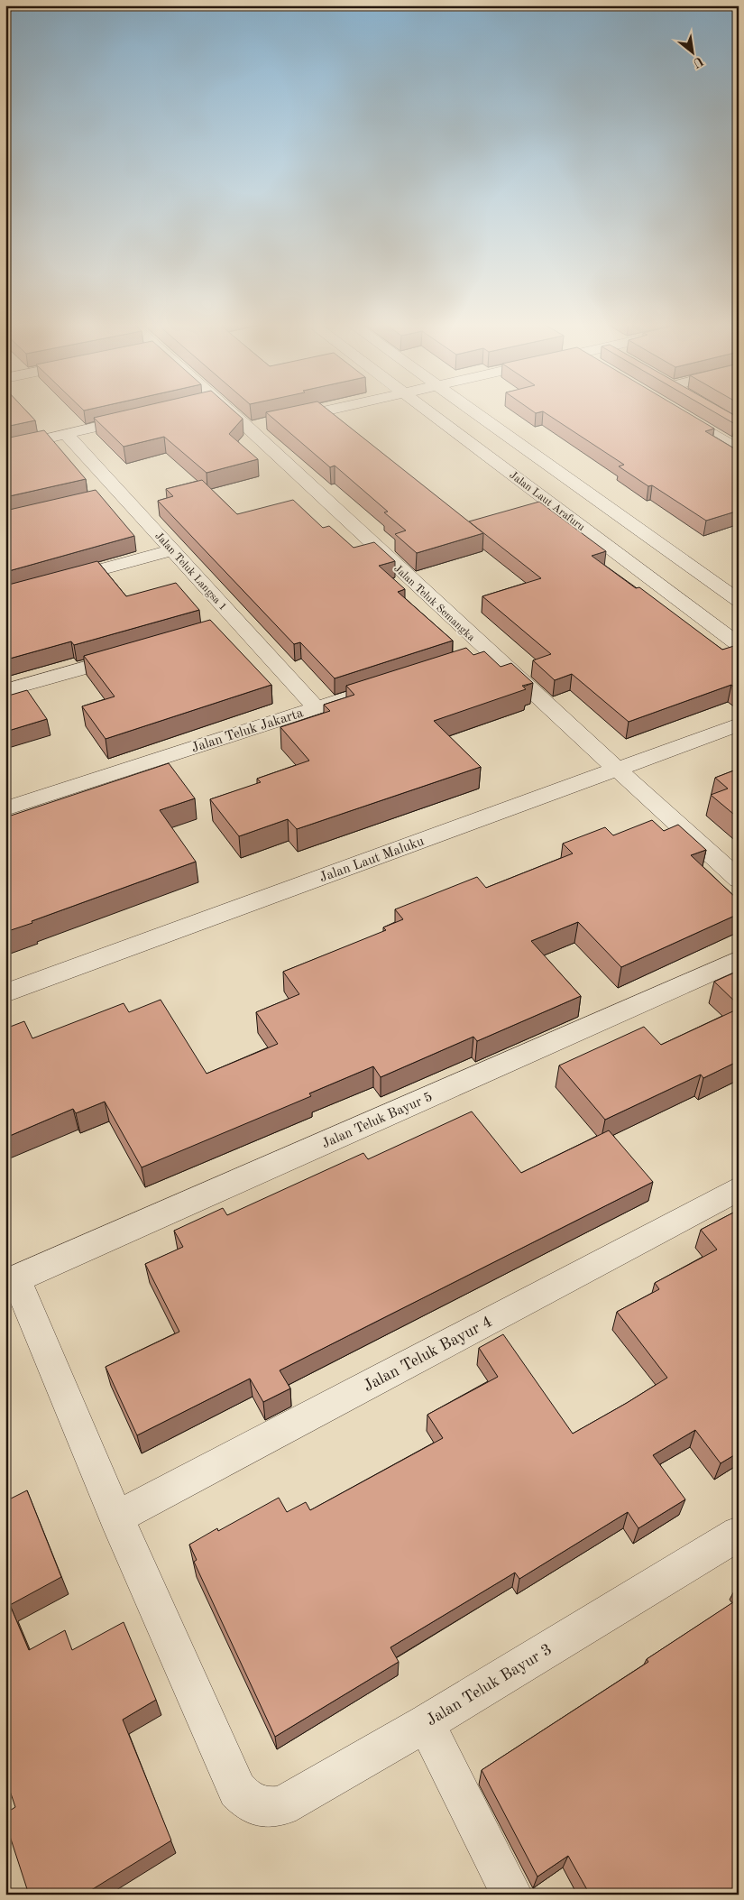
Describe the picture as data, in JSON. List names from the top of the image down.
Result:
{
  "streets": {
    "street": [
      "Jalan Laut Arafuru",
      "Jalan Teluk Langsa 1",
      "Jalan Teluk Semangka",
      "Jalan Teluk Jakarta",
      "Jalan Laut Maluku",
      "Jalan Teluk Bayur 5",
      "Jalan Teluk Bayur 4",
      "Jalan Teluk Bayur 3"
    ]
  },
  "crossings": [
    ["Jalan Teluk Langsa 1", "Jalan Teluk Jakarta"],
    ["Jalan Teluk Semangka", "Jalan Laut Maluku"],
    ["Jalan Teluk Bayur 4", "Jalan Teluk Bayur 3"]
  ],
  "north": "bottom right"
}
